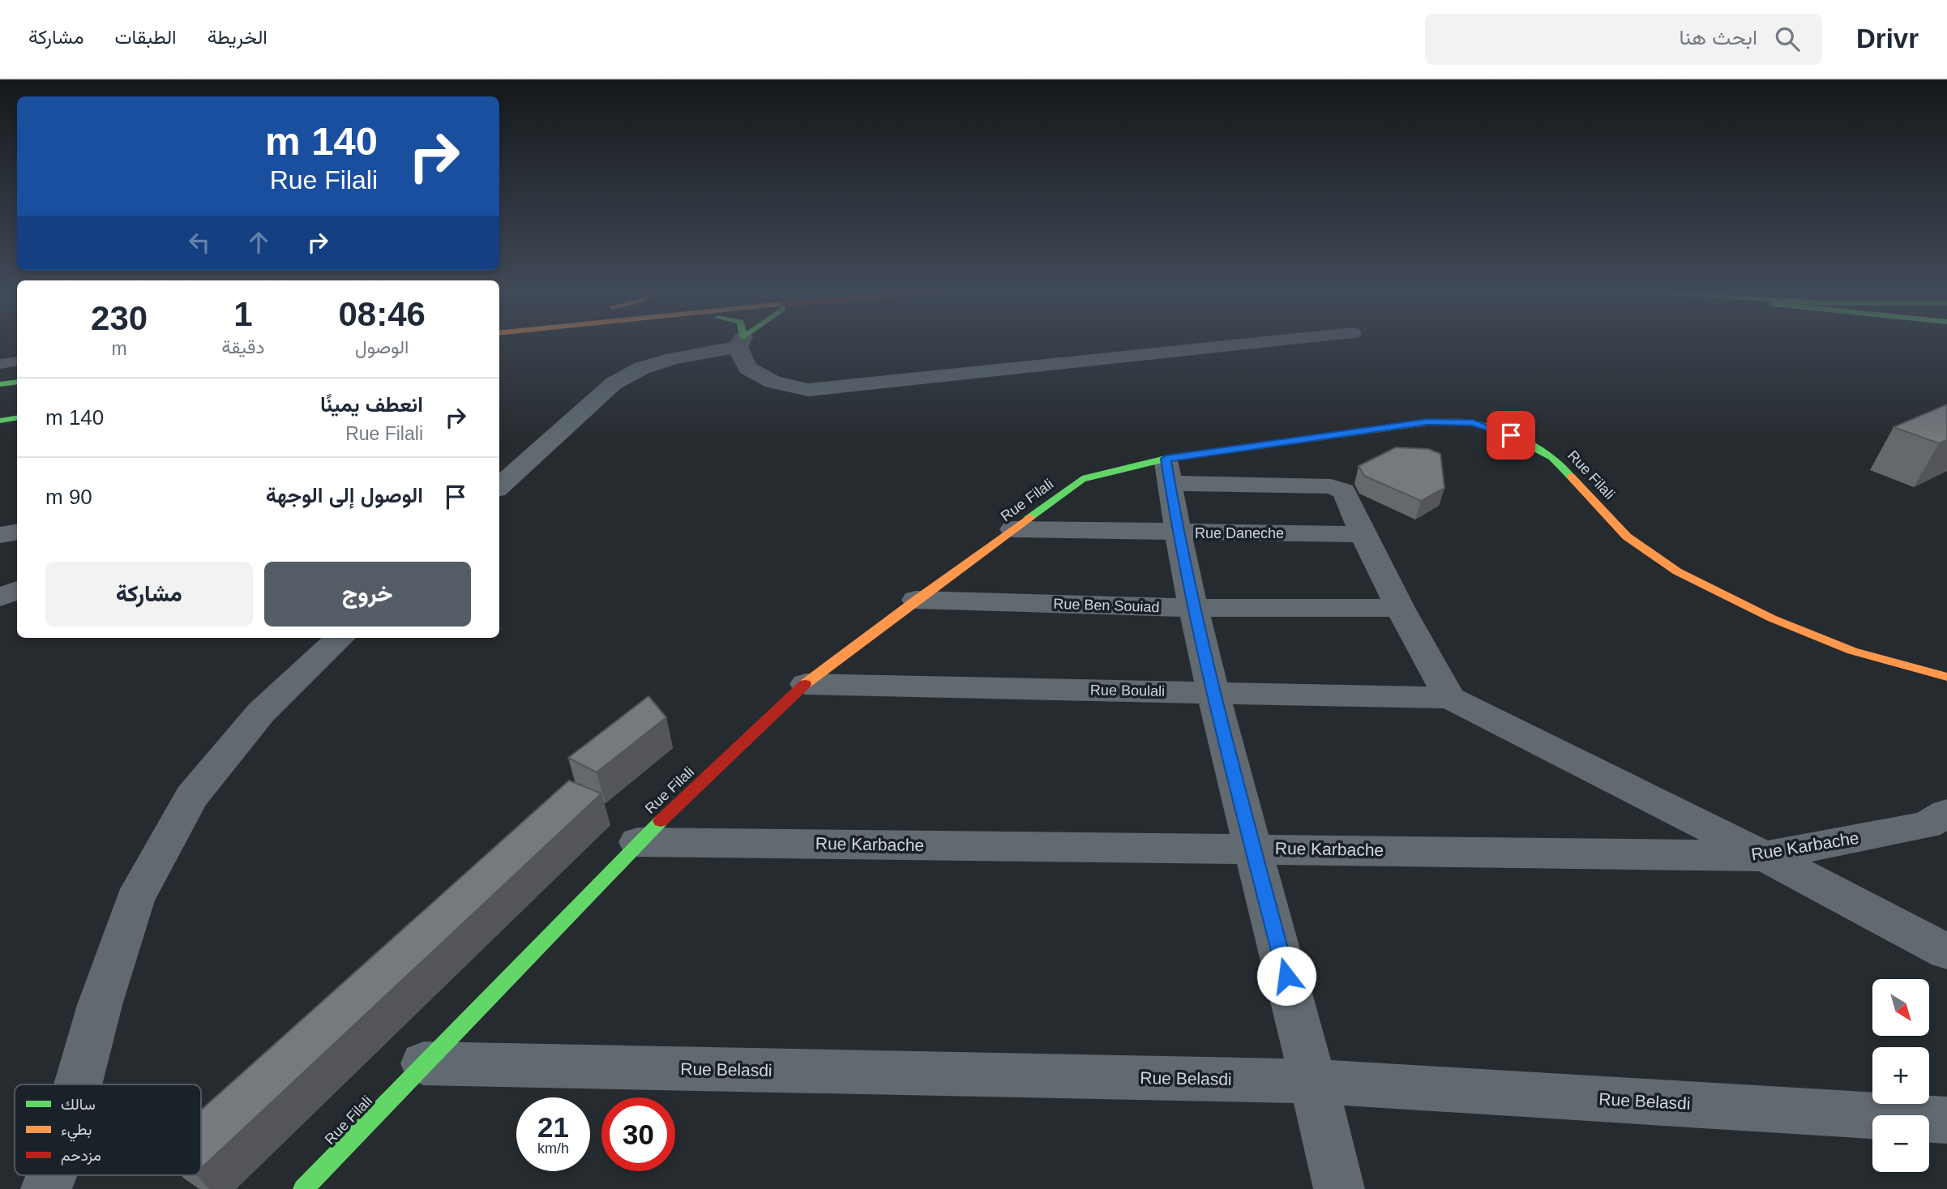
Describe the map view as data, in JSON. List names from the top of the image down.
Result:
{
  "streets": {
    "main road": ["Rue Filali"],
    "street": [
      "Rue Daneche",
      "Rue Ben Souiad",
      "Rue Boulali",
      "Rue Karbache",
      "Rue Belasdi"
    ]
  },
  "crossings": [
    ["Rue Filali", "Rue Daneche"],
    ["Rue Filali", "Rue Ben Souiad"],
    ["Rue Filali", "Rue Boulali"],
    ["Rue Filali", "Rue Karbache"],
    ["Rue Filali", "Rue Belasdi"]
  ],
  "legend": ["سالك", "بطيء", "مزدحم"],
  "north": "bottom right",
  "page": {
    "header": "Drivr",
    "search": "ابحث هنا",
    "nav": ["الخريطة", "الطبقات", "مشاركة"],
    "turn": ["140 m", "Rue Filali"],
    "eta": [
      "08:46",
      "الوصول",
      "1",
      "دقيقة",
      "230",
      "m"
    ],
    "list": [
      {
        "name": "انعطف يمينًا",
        "note": "Rue Filali",
        "value": "140 m"
      },
      {
        "name": "الوصول إلى الوجهة",
        "value": "90 m"
      }
    ],
    "buttons": ["خروج", "مشاركة"],
    "map_buttons": ["+", "−"],
    "speed": "21 km/h",
    "limit": "30"
  }
}
